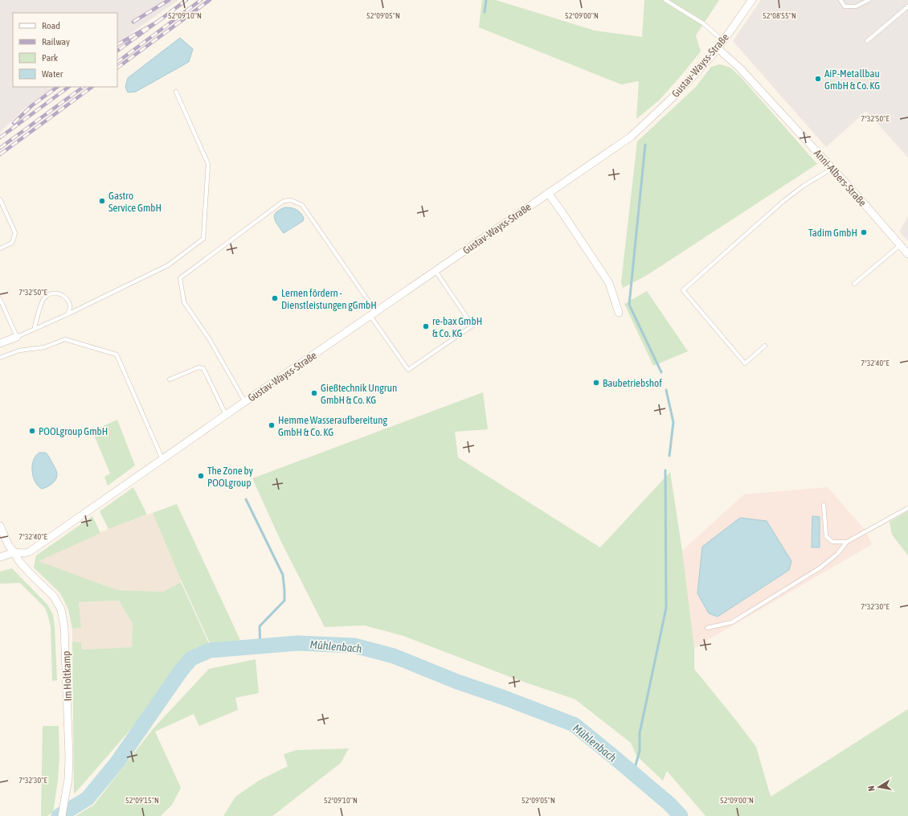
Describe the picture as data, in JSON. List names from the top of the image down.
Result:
{
  "streets": {
    "street": ["Gustav-Wayss-Straße", "Anni-Albers-Straße", "Im Holtkamp"]
  },
  "crossings": [
    ["Gustav-Wayss-Straße", "Anni-Albers-Straße"],
    ["Gustav-Wayss-Straße", "Im Holtkamp"]
  ],
  "water": ["Mühlenbach"],
  "places": [
    "AiP-Metallbau GmbH & Co. KG",
    "Gastro Service GmbH",
    "Tadim GmbH",
    "Lernen fördern - Dienstleistungen gGmbH",
    "re-bax GmbH & Co. KG",
    "Baubetriebshof",
    "Gießtechnik Ungrun GmbH & Co. KG",
    "Hemme Wasseraufbereitung GmbH & Co. KG",
    "POOLgroup GmbH",
    "The Zone by POOLgroup"
  ],
  "legend": [
    "Road",
    "Railway",
    "Park",
    "Water"
  ],
  "north": "left",
  "coordinates": [
    "52°09'10\"N",
    "52°09'05\"N",
    "52°09'00\"N",
    "52°08'55\"N",
    "7°32'50\"E",
    "7°32'40\"E",
    "7°32'30\"E",
    "52°09'15\"N"
  ]
}
